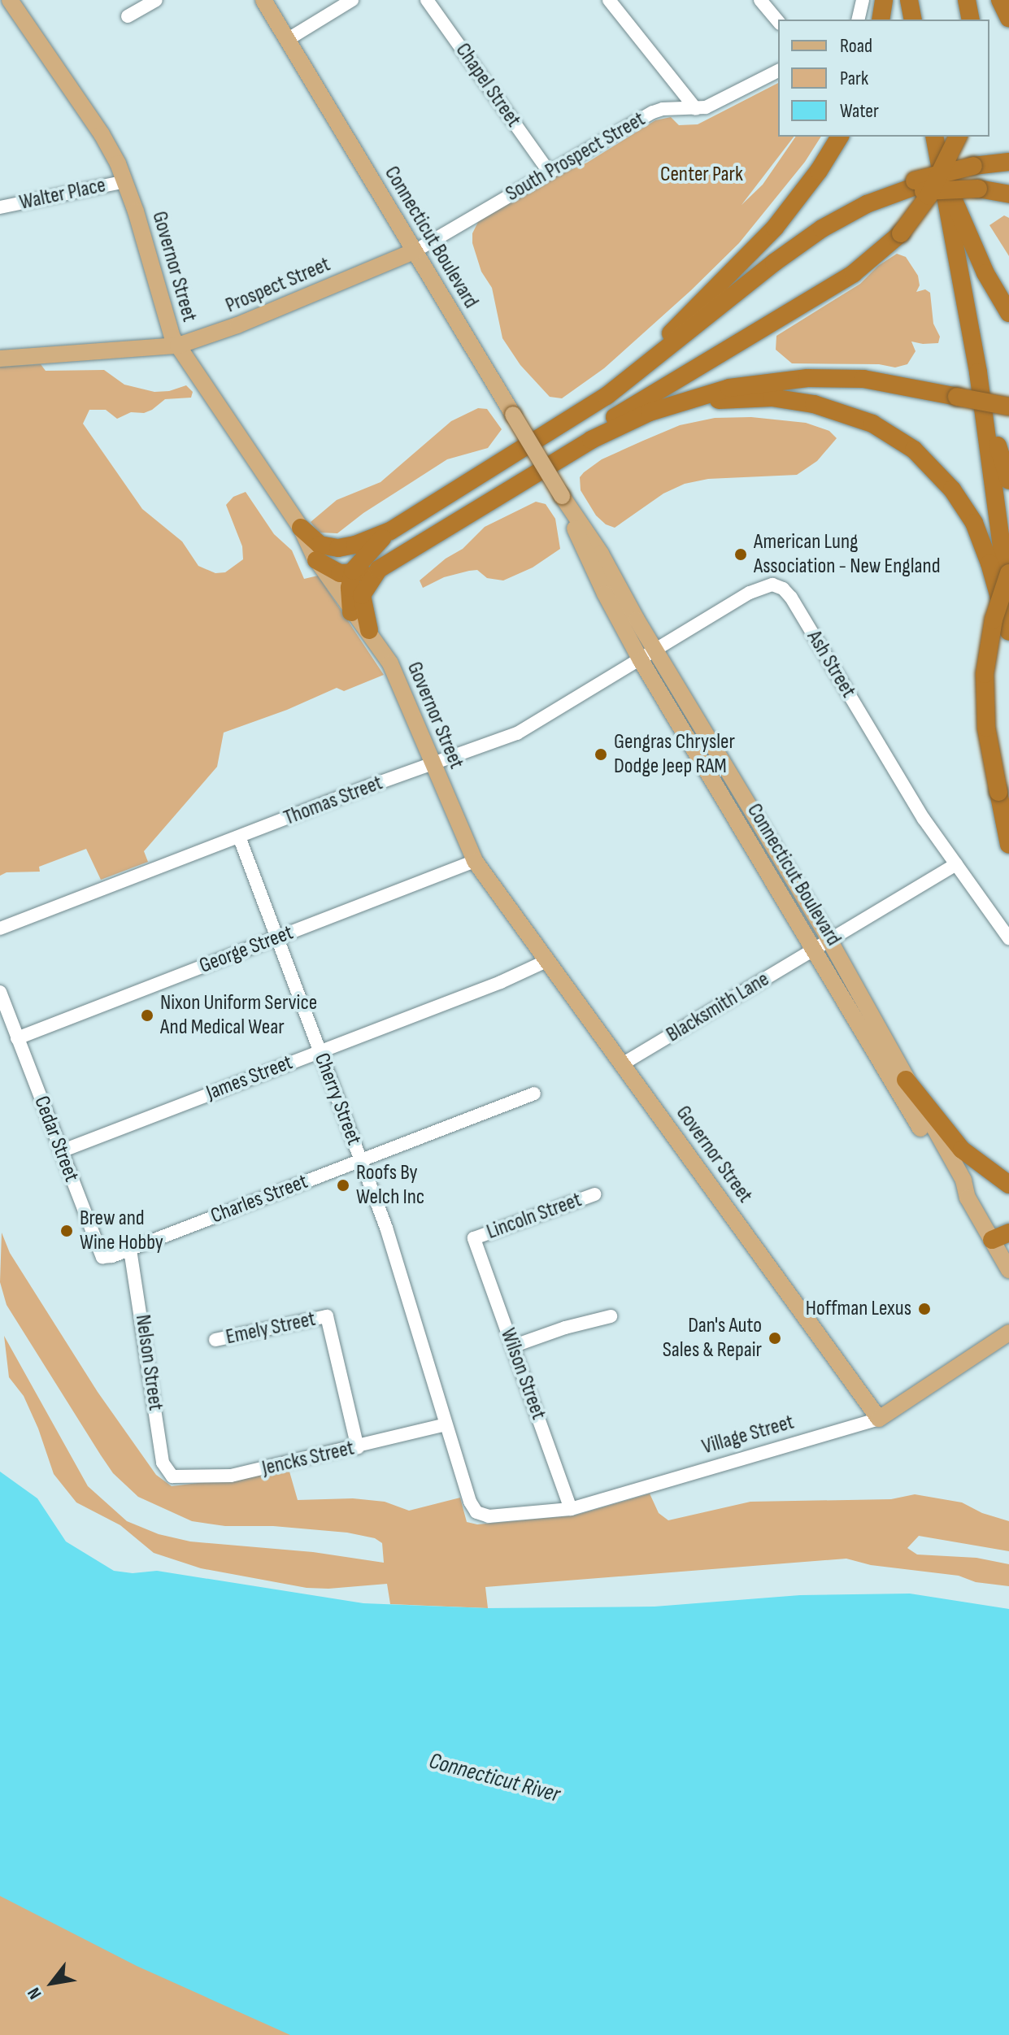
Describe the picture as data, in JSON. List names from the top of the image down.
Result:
{
  "streets": {
    "main road": [
      "Connecticut Boulevard",
      "Governor Street",
      "Prospect Street",
      "Village Street"
    ],
    "street": [
      "Chapel Street",
      "South Prospect Street",
      "Walter Place",
      "Ash Street",
      "Thomas Street",
      "George Street",
      "Blacksmith Lane",
      "James Street",
      "Cherry Street",
      "Cedar Street",
      "Charles Street",
      "Lincoln Street",
      "Emely Street",
      "Nelson Street",
      "Wilson Street",
      "Jencks Street"
    ]
  },
  "crossings": [
    ["Chapel Street", "South Prospect Street"],
    ["South Prospect Street", "Connecticut Boulevard"],
    ["South Prospect Street", "Prospect Street"],
    ["Walter Place", "Governor Street"],
    ["Connecticut Boulevard", "Prospect Street"],
    ["Connecticut Boulevard", "Ash Street"],
    ["Connecticut Boulevard", "Thomas Street"],
    ["Connecticut Boulevard", "Blacksmith Lane"],
    ["Governor Street", "Prospect Street"],
    ["Governor Street", "Thomas Street"],
    ["Governor Street", "George Street"],
    ["Governor Street", "Blacksmith Lane"],
    ["Governor Street", "James Street"],
    ["Governor Street", "Village Street"],
    ["Ash Street", "Thomas Street"],
    ["Ash Street", "Blacksmith Lane"],
    ["Thomas Street", "Cherry Street"],
    ["George Street", "Cherry Street"],
    ["George Street", "Cedar Street"],
    ["James Street", "Cherry Street"],
    ["James Street", "Cedar Street"],
    ["Cherry Street", "Charles Street"],
    ["Cherry Street", "Village Street"],
    ["Cherry Street", "Jencks Street"],
    ["Cedar Street", "Charles Street"],
    ["Cedar Street", "Nelson Street"],
    ["Charles Street", "Nelson Street"],
    ["Lincoln Street", "Wilson Street"],
    ["Emely Street", "Jencks Street"],
    ["Nelson Street", "Jencks Street"],
    ["Wilson Street", "Village Street"]
  ],
  "water": ["Connecticut River"],
  "parks": ["Center Park"],
  "places": [
    "American Lung Association - New England",
    "Gengras Chrysler Dodge Jeep RAM",
    "Nixon Uniform Service And Medical Wear",
    "Roofs By Welch Inc",
    "Brew and Wine Hobby",
    "Hoffman Lexus",
    "Dan's Auto Sales & Repair"
  ],
  "legend": ["Road", "Park", "Water"],
  "north": "bottom left"
}
